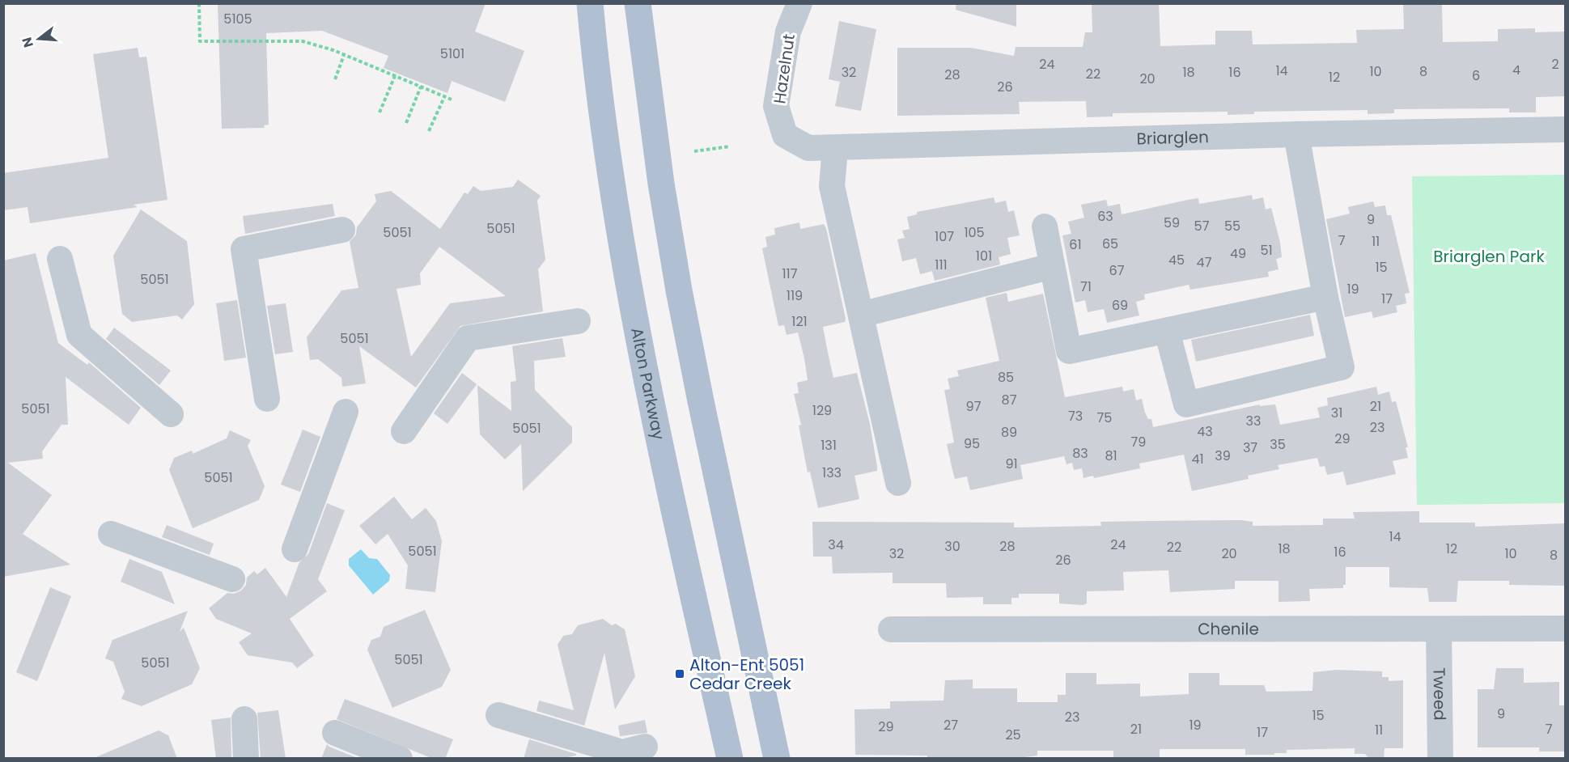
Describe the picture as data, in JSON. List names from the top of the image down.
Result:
{
  "streets": {
    "main road": ["Alton Parkway"],
    "street": [
      "Hazelnut",
      "Briarglen",
      "Chenile",
      "Tweed"
    ]
  },
  "crossings": [
    ["Hazelnut", "Briarglen"],
    ["Chenile", "Tweed"]
  ],
  "parks": ["Briarglen Park"],
  "places": {
    "transit": ["Alton-Ent 5051 Cedar Creek"]
  },
  "house_numbers": [
    "5105",
    "5101",
    "24",
    "2",
    "4",
    "14",
    "10",
    "8",
    "32",
    "18",
    "16",
    "22",
    "28",
    "6",
    "12",
    "20",
    "26",
    "63",
    "9",
    "59",
    "57",
    "55",
    "5051",
    "5051",
    "105",
    "107",
    "7",
    "11",
    "65",
    "61",
    "51",
    "49",
    "101",
    "45",
    "47",
    "111",
    "15",
    "67",
    "117",
    "5051",
    "71",
    "19",
    "119",
    "17",
    "69",
    "121",
    "5051",
    "85",
    "87",
    "97",
    "21",
    "5051",
    "129",
    "31",
    "73",
    "75",
    "33",
    "23",
    "5051",
    "43",
    "89",
    "29",
    "79",
    "95",
    "35",
    "131",
    "37",
    "83",
    "81",
    "39",
    "41",
    "91",
    "133",
    "5051",
    "14",
    "34",
    "24",
    "30",
    "28",
    "22",
    "18",
    "12",
    "5051",
    "16",
    "32",
    "20",
    "10",
    "8",
    "26",
    "5051",
    "5051",
    "9",
    "15",
    "23",
    "27",
    "19",
    "29",
    "21",
    "7",
    "11",
    "17",
    "25"
  ],
  "north": "left"
}
